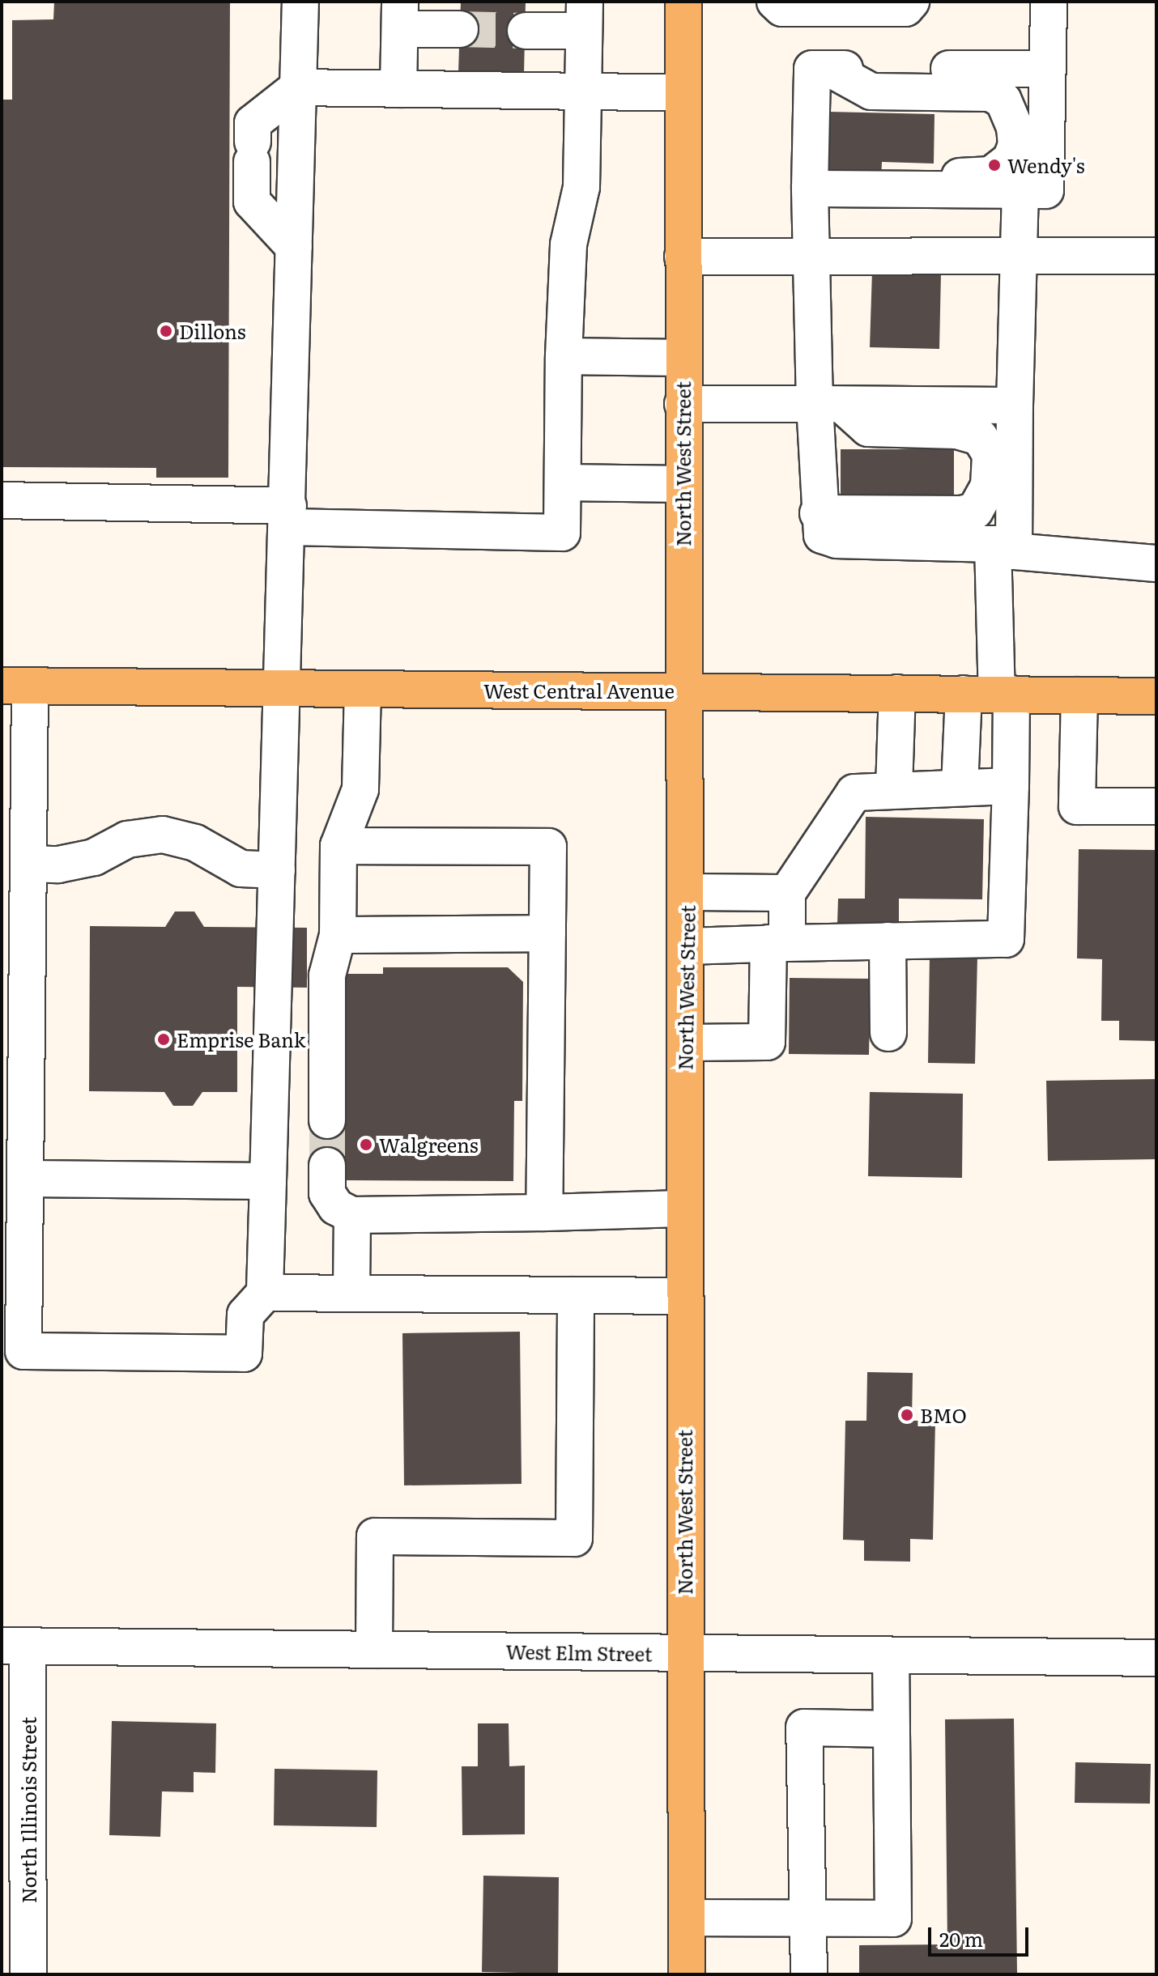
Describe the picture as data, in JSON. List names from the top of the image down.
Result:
{
  "streets": {
    "main road": ["North West Street", "West Central Avenue"],
    "street": ["West Elm Street", "North Illinois Street"]
  },
  "crossings": [
    ["North West Street", "West Central Avenue"],
    ["North West Street", "West Elm Street"],
    ["West Elm Street", "North Illinois Street"]
  ],
  "places": [
    "Wendy's",
    "Dillons",
    "Emprise Bank",
    "Walgreens",
    "BMO"
  ],
  "scale_bar": "20 m"
}
